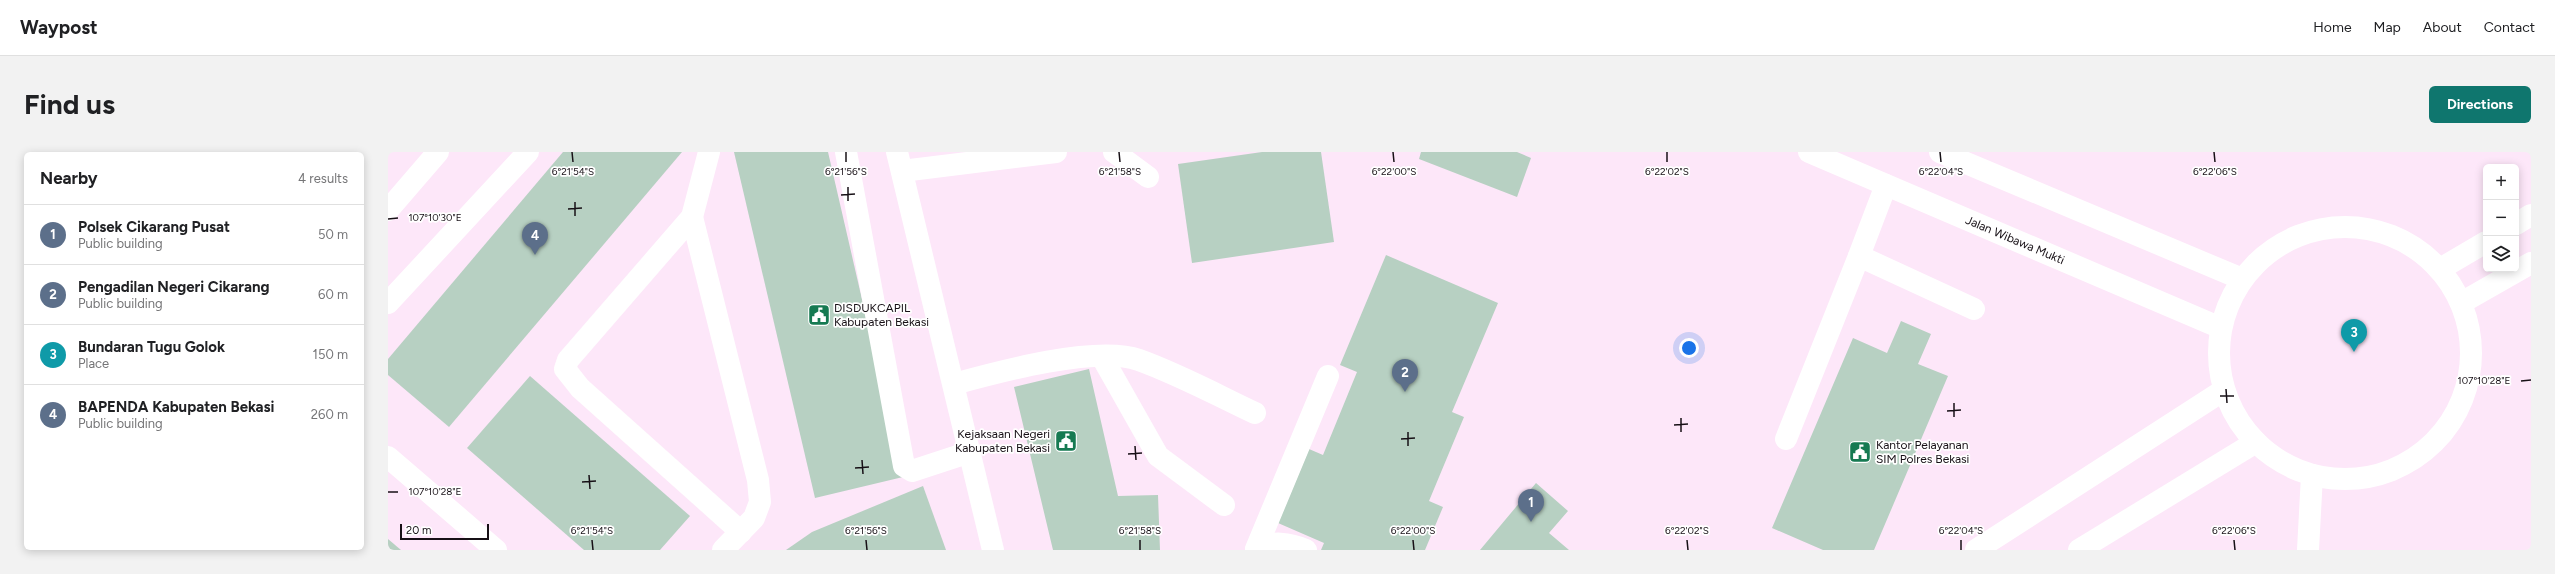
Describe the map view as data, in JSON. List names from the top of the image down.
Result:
{
  "streets": {
    "lane": ["Jalan Wibawa Mukti"]
  },
  "places": {
    "public building": ["DISDUKCAPIL Kabupaten Bekasi", "Kejaksaan Negeri Kabupaten Bekasi", "Kantor Pelayanan SIM Polres Bekasi"]
  },
  "scale_bar": "20 m",
  "page": {
    "header": "Waypost",
    "nav": [
      "Home",
      "Map",
      "About",
      "Contact"
    ],
    "buttons": "Directions",
    "title": "Find us",
    "heading": ["Nearby", "4 results"],
    "map_buttons": ["+", "−"],
    "list": [
      {
        "mark": "1",
        "name": "Polsek Cikarang Pusat",
        "note": "Public building",
        "value": "50 m"
      },
      {
        "mark": "2",
        "name": "Pengadilan Negeri Cikarang",
        "note": "Public building",
        "value": "60 m"
      },
      {
        "mark": "3",
        "name": "Bundaran Tugu Golok",
        "note": "Place",
        "value": "150 m"
      },
      {
        "mark": "4",
        "name": "BAPENDA Kabupaten Bekasi",
        "note": "Public building",
        "value": "260 m"
      }
    ],
    "pins": [
      "4",
      "3",
      "2",
      "1"
    ],
    "scale": "20 m"
  },
  "coordinates": [
    "6°21'54\"S",
    "6°21'56\"S",
    "6°21'58\"S",
    "6°22'00\"S",
    "6°22'02\"S",
    "6°22'04\"S",
    "6°22'06\"S",
    "107°10'30\"E",
    "107°10'28\"E"
  ]
}
